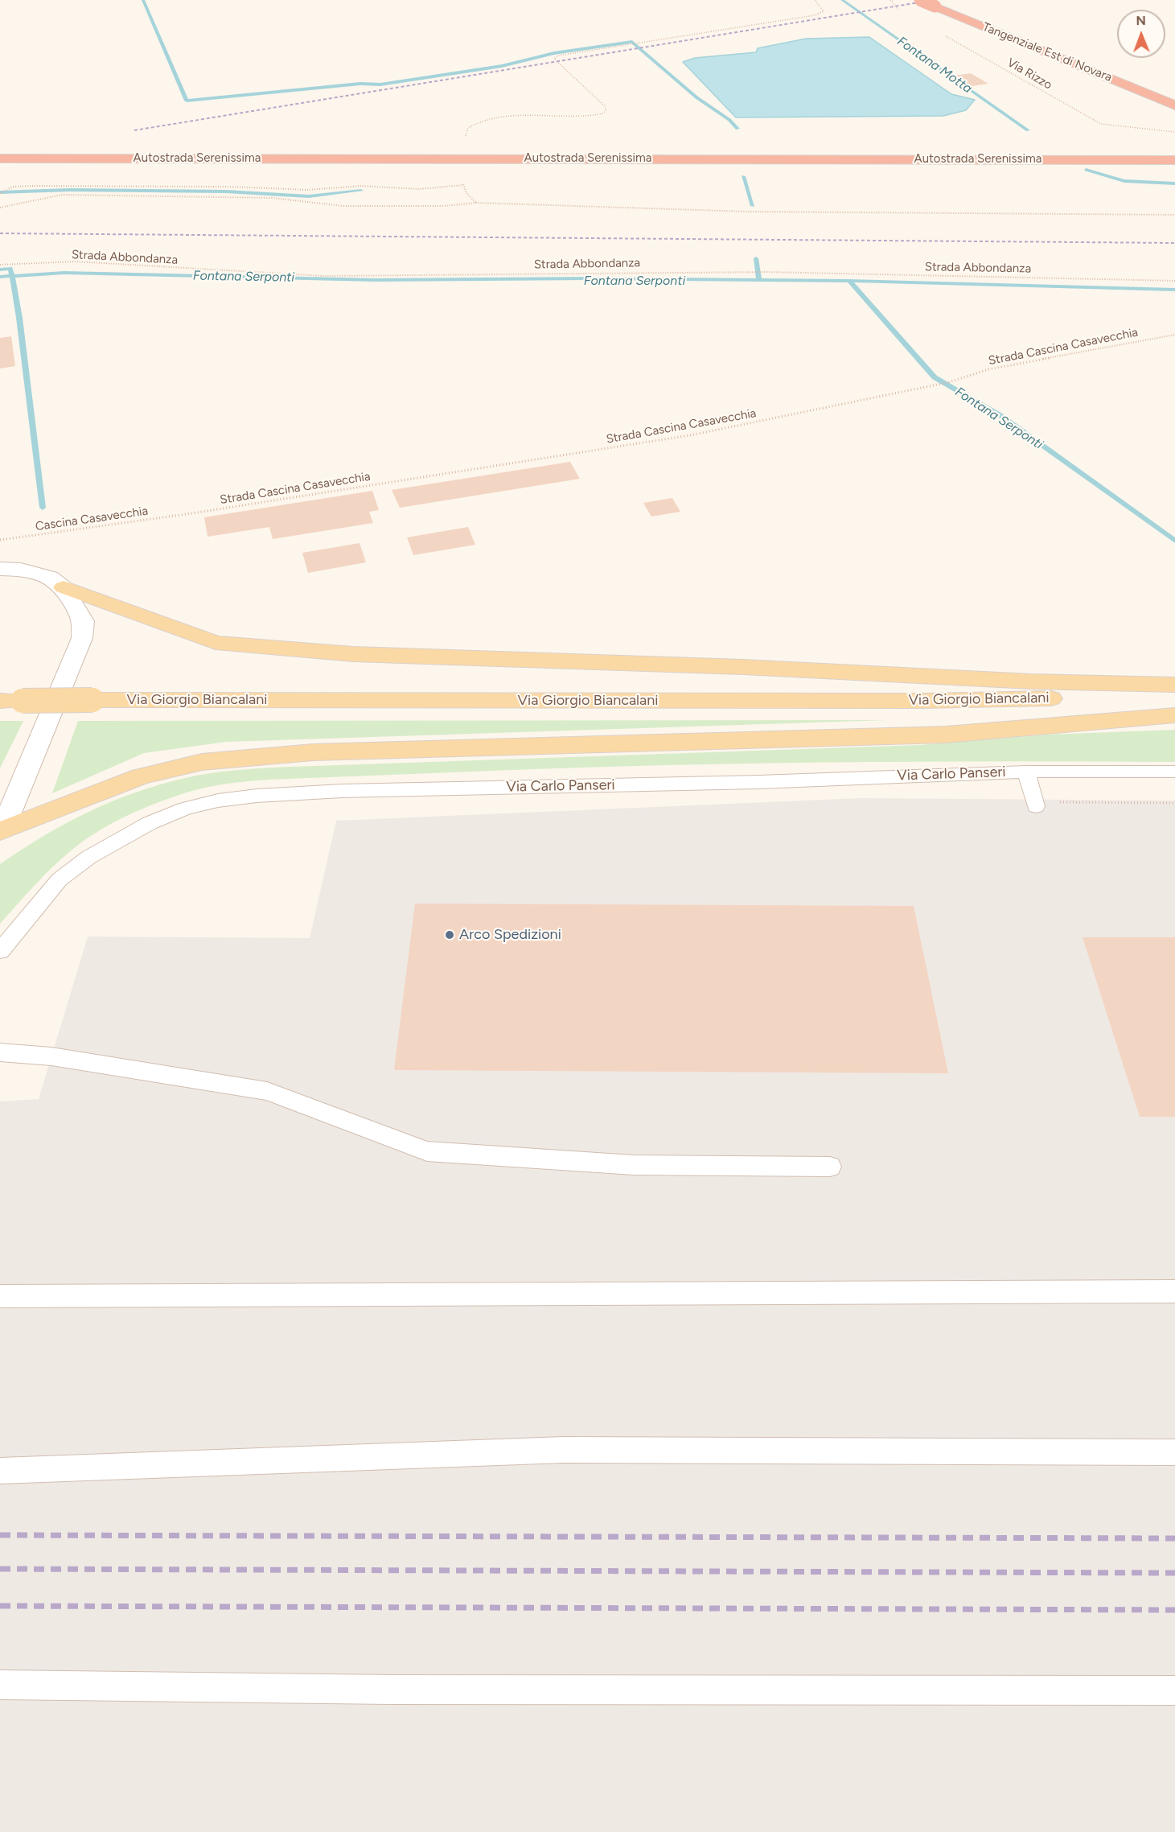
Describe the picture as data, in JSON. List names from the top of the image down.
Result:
{
  "streets": {
    "highway": ["Tangenziale Est di Novara", "Autostrada Serenissima"],
    "main road": ["Via Giorgio Biancalani"],
    "lane": ["Via Carlo Panseri"],
    "path": [
      "Via Rizzo",
      "Strada Abbondanza",
      "Strada Cascina Casavecchia",
      "Cascina Casavecchia"
    ]
  },
  "crossings": [
    ["Strada Cascina Casavecchia", "Cascina Casavecchia"]
  ],
  "water": ["Fontana Motta", "Fontana Serponti"],
  "places": ["Arco Spedizioni"],
  "north": "top"
}
